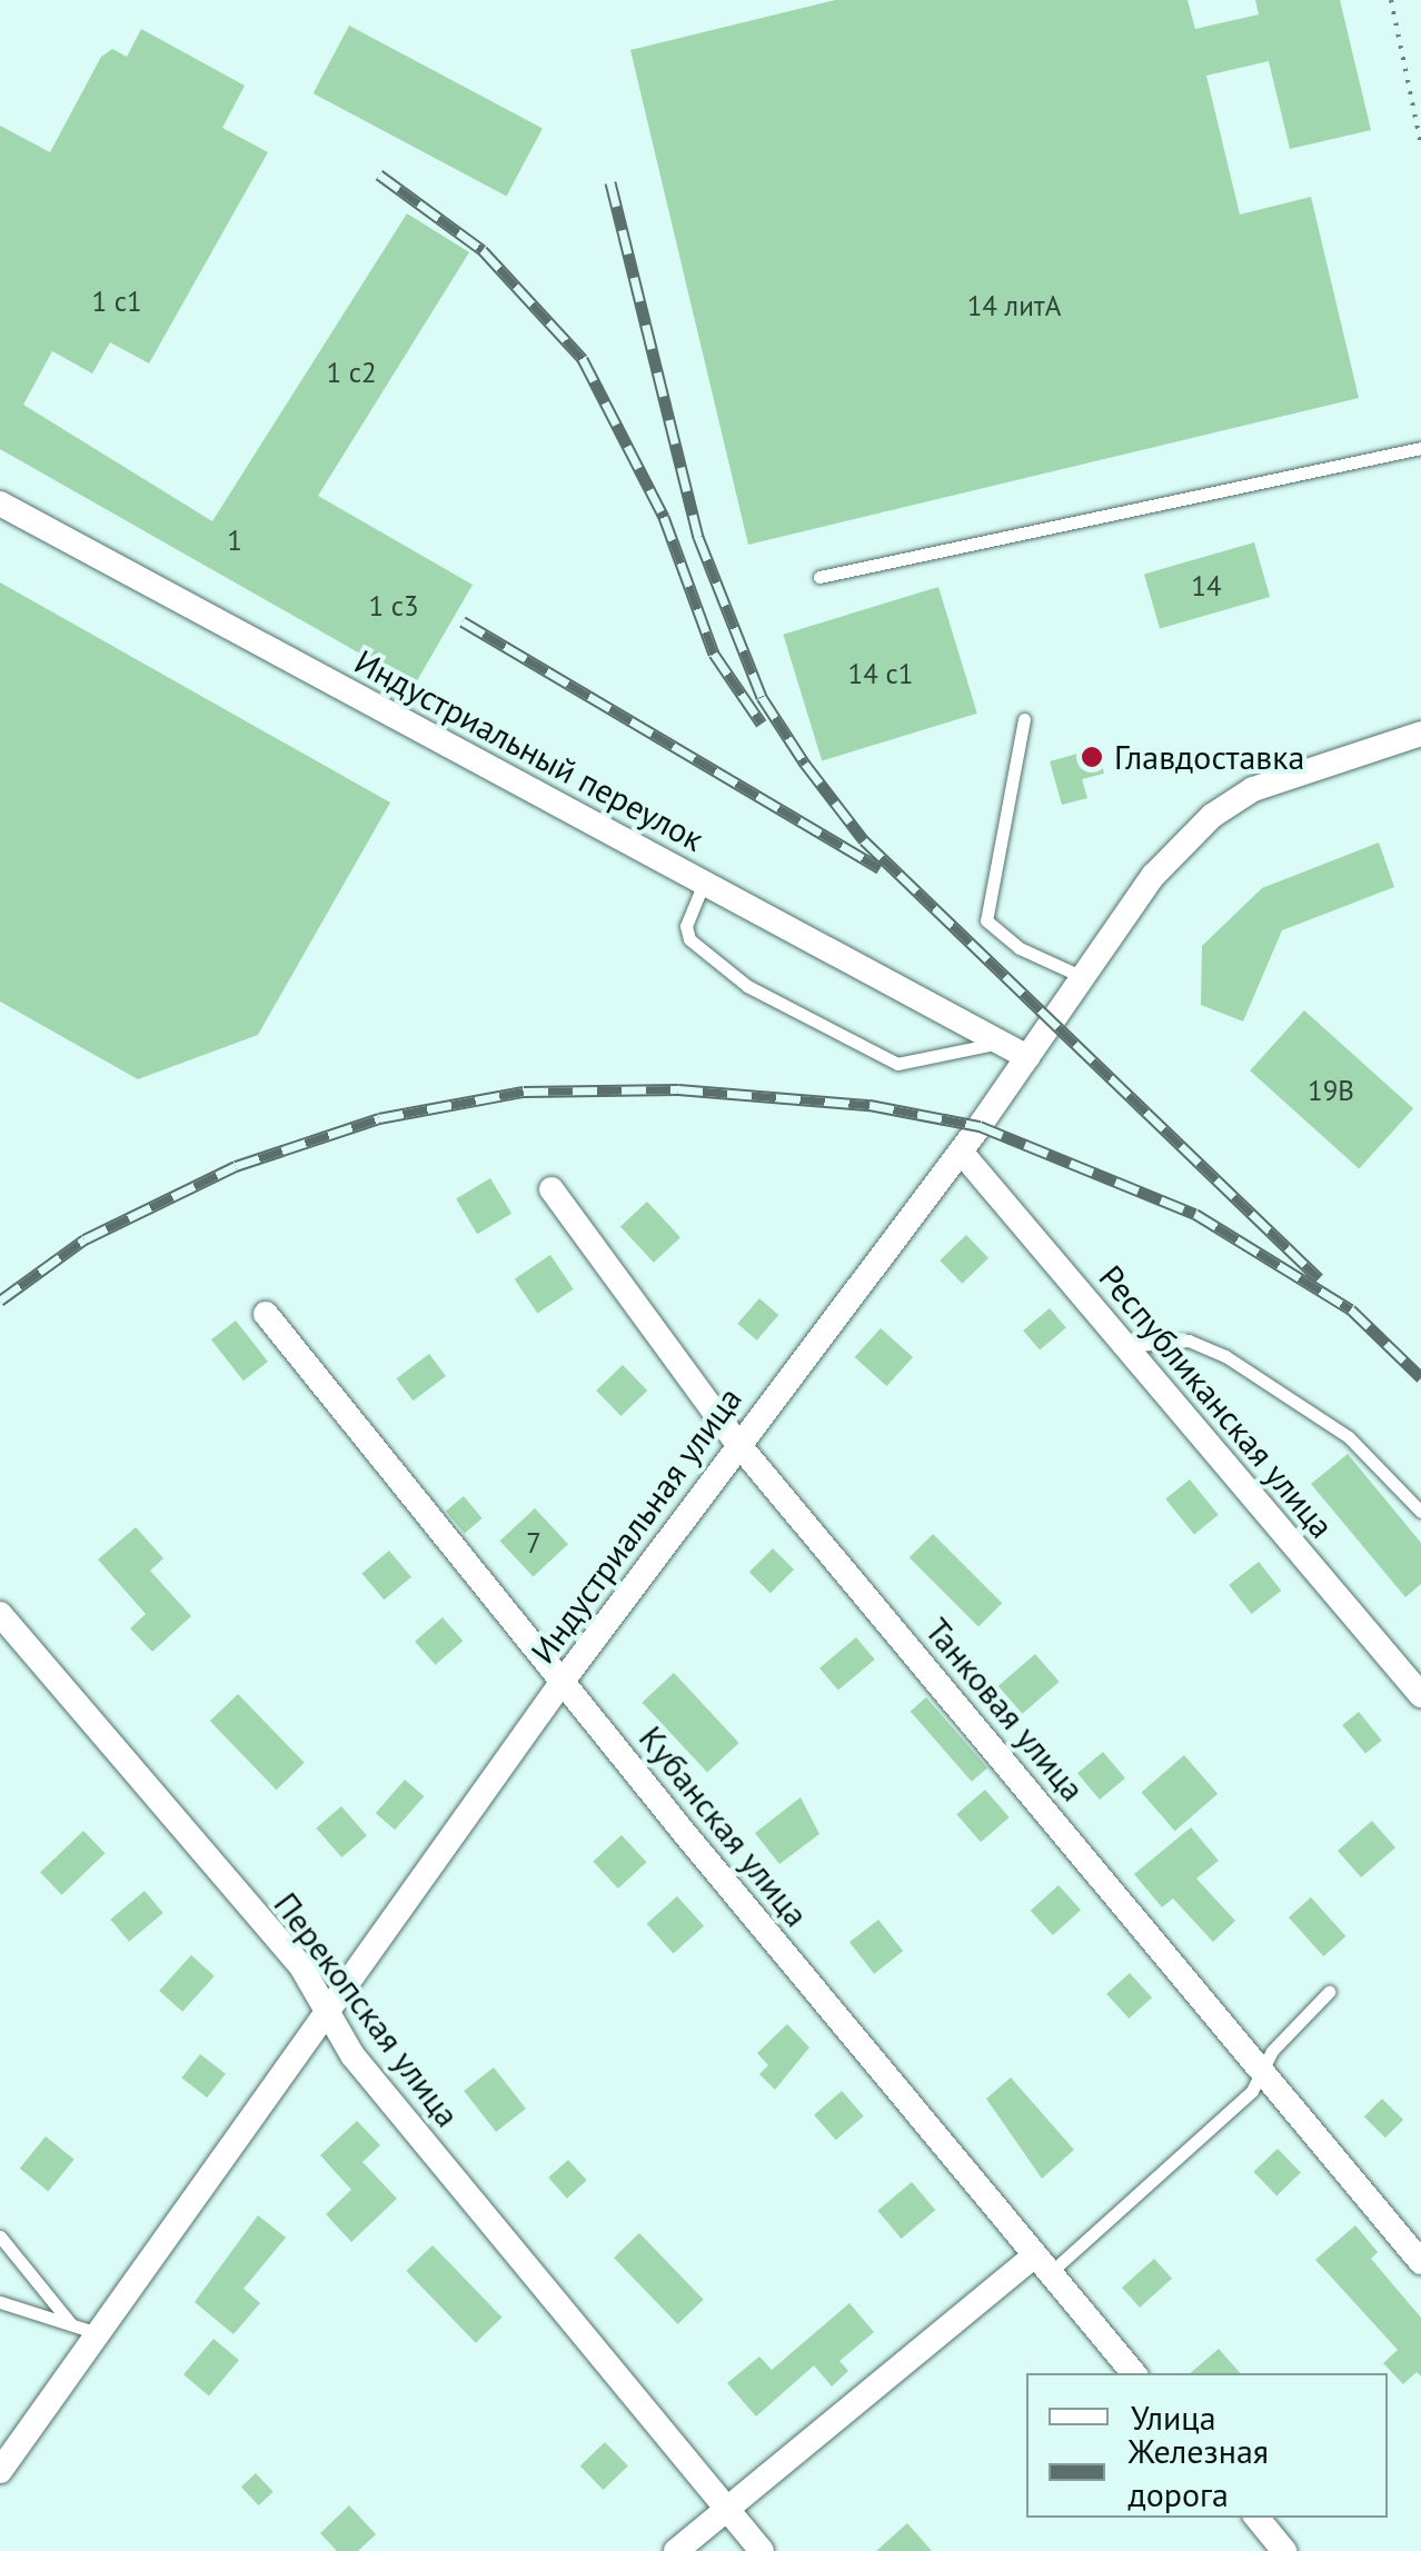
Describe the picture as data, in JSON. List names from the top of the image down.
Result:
{
  "streets": {
    "street": [
      "Индустриальный переулок",
      "Республиканская улица",
      "Индустриальная улица",
      "Танковая улица",
      "Кубанская улица",
      "Перекопская улица"
    ]
  },
  "crossings": [
    ["Индустриальный переулок", "Индустриальная улица"],
    ["Республиканская улица", "Индустриальная улица"],
    ["Индустриальная улица", "Танковая улица"],
    ["Индустриальная улица", "Кубанская улица"],
    ["Индустриальная улица", "Перекопская улица"]
  ],
  "places": ["Главдоставка"],
  "house_numbers": [
    "1 с1",
    "14 литА",
    "1 с2",
    "1",
    "14",
    "1 с3",
    "14 с1",
    "19В",
    "7"
  ],
  "legend": ["Улица", "Железная дорога"]
}
